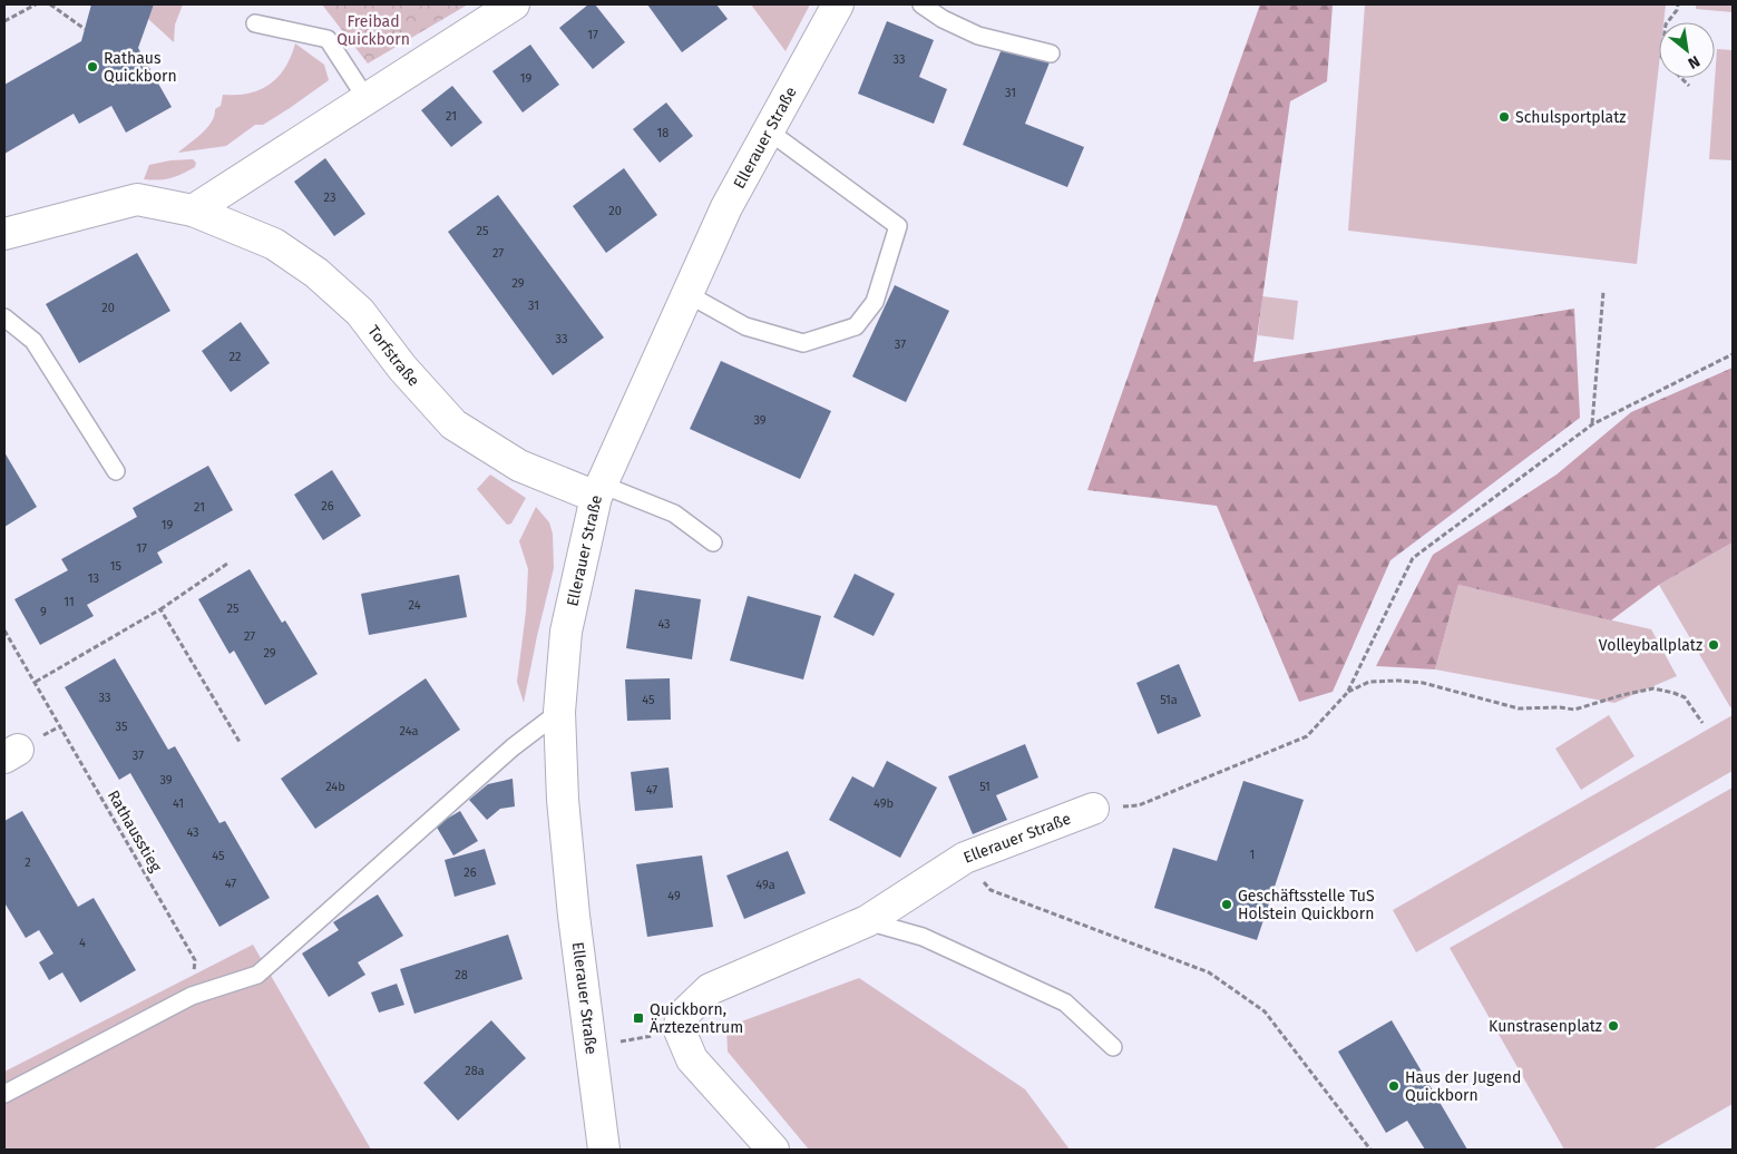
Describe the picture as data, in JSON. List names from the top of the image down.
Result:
{
  "streets": {
    "street": ["Ellerauer Straße", "Torfstraße"],
    "path": ["Rathausstieg"]
  },
  "crossings": [
    ["Ellerauer Straße", "Torfstraße"]
  ],
  "parks": ["Freibad Quickborn"],
  "places": {
    "other": [
      "Rathaus Quickborn",
      "Schulsportplatz",
      "Volleyballplatz",
      "Geschäftsstelle TuS Holstein Quickborn",
      "Kunstrasenplatz",
      "Haus der Jugend Quickborn"
    ],
    "transit": ["Quickborn, Ärztezentrum"]
  },
  "house_numbers": [
    "17",
    "33",
    "19",
    "31",
    "21",
    "18",
    "23",
    "20",
    "25",
    "27",
    "29",
    "31",
    "20",
    "33",
    "37",
    "22",
    "39",
    "26",
    "21",
    "19",
    "17",
    "15",
    "13",
    "11",
    "24",
    "25",
    "9",
    "43",
    "27",
    "29",
    "33",
    "45",
    "51a",
    "35",
    "24a",
    "37",
    "39",
    "24b",
    "51",
    "47",
    "41",
    "49b",
    "43",
    "1",
    "45",
    "2",
    "26",
    "47",
    "49a",
    "49",
    "4",
    "28",
    "28a"
  ],
  "north": "bottom right"
}
